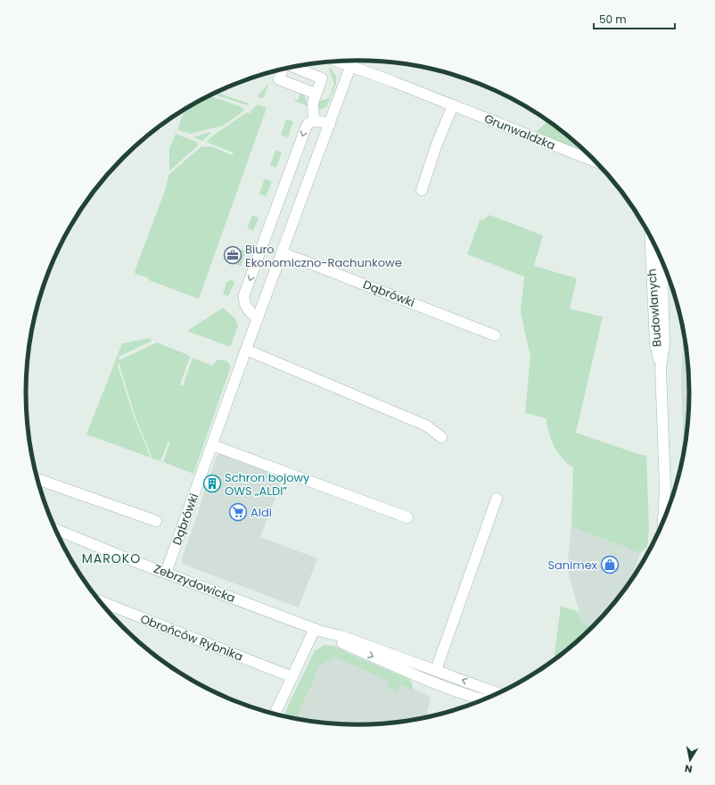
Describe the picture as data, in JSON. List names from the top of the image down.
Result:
{
  "streets": {
    "street": [
      "Grunwaldzka",
      "Dąbrówki",
      "Budowlanych",
      "Zebrzydowicka",
      "Obrońców Rybnika"
    ]
  },
  "crossings": [
    ["Grunwaldzka", "Dąbrówki"],
    ["Dąbrówki", "Zebrzydowicka"]
  ],
  "districts": ["MAROKO"],
  "places": {
    "office": ["Biuro Ekonomiczno-Rachunkowe"],
    "building": ["Schron bojowy OWS „ALDI”"],
    "supermarket": ["Aldi"],
    "shop": ["Sanimex"]
  },
  "scale_bar": "50 m",
  "north": "bottom"
}
